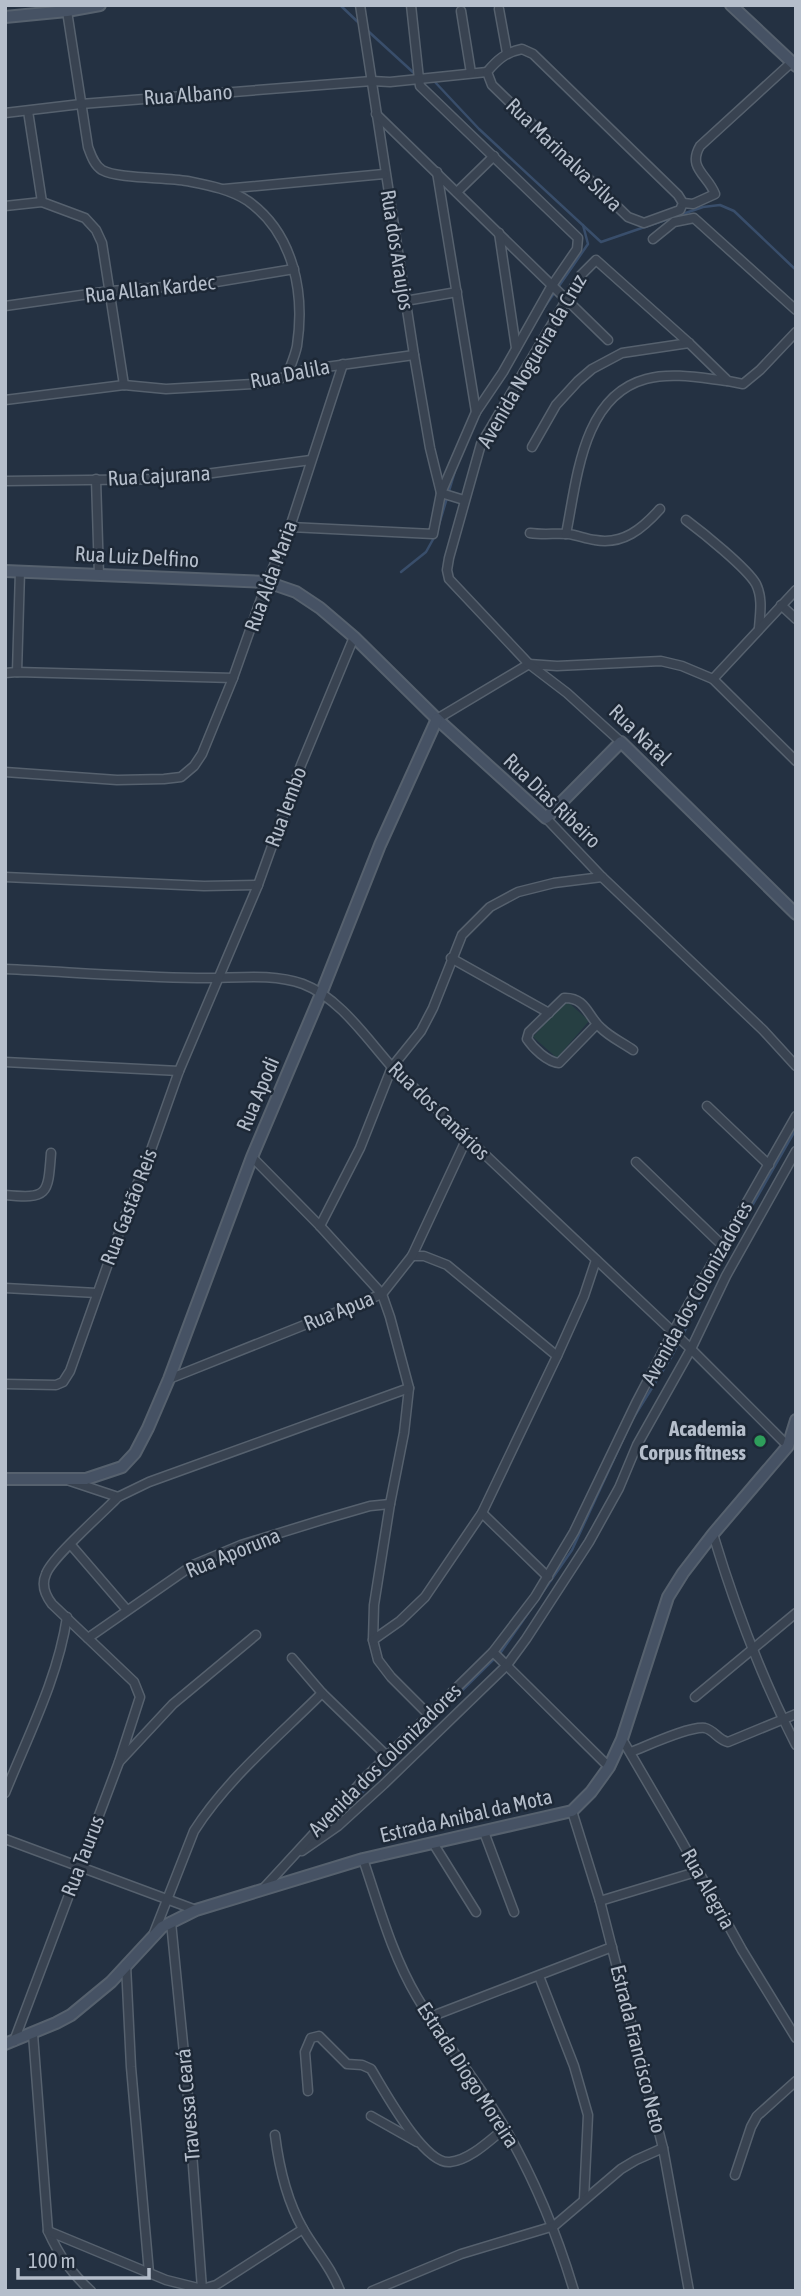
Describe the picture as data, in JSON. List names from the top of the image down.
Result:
{
  "streets": {
    "street": [
      "Rua Albano",
      "Rua Marinalva Silva",
      "Rua dos Araujos",
      "Rua Allan Kardec",
      "Avenida Nogueira da Cruz",
      "Rua Dalila",
      "Rua Cajurana",
      "Rua Luiz Delfino",
      "Rua Alda Maria",
      "Rua Natal",
      "Rua Dias Ribeiro",
      "Rua Iembo",
      "Rua Apodi",
      "Rua dos Canários",
      "Rua Gastão Reis",
      "Avenida dos Colonizadores",
      "Rua Apua",
      "Rua Aporuna",
      "Estrada Anibal da Mota",
      "Rua Taurus",
      "Rua Alegria",
      "Estrada Francisco Neto",
      "Estrada Diogo Moreira",
      "Travessa Ceará"
    ]
  },
  "crossings": [
    ["Rua Albano", "Rua Marinalva Silva"],
    ["Rua Albano", "Rua dos Araujos"],
    ["Rua dos Araujos", "Avenida Nogueira da Cruz"],
    ["Rua dos Araujos", "Rua Dalila"],
    ["Avenida Nogueira da Cruz", "Rua Alda Maria"],
    ["Avenida Nogueira da Cruz", "Rua Natal"],
    ["Rua Dalila", "Rua Alda Maria"],
    ["Rua Cajurana", "Rua Alda Maria"],
    ["Rua Luiz Delfino", "Rua Alda Maria"],
    ["Rua Luiz Delfino", "Rua Dias Ribeiro"],
    ["Rua Alda Maria", "Rua Dias Ribeiro"],
    ["Rua Dias Ribeiro", "Rua Iembo"],
    ["Rua Dias Ribeiro", "Rua Apodi"],
    ["Rua Iembo", "Rua dos Canários"],
    ["Rua Iembo", "Rua Gastão Reis"],
    ["Rua Apodi", "Rua dos Canários"],
    ["Rua Apodi", "Rua Apua"],
    ["Rua dos Canários", "Rua Gastão Reis"],
    ["Rua dos Canários", "Avenida dos Colonizadores"],
    ["Rua dos Canários", "Rua Apua"],
    ["Rua dos Canários", "Estrada Anibal da Mota"],
    ["Avenida dos Colonizadores", "Estrada Anibal da Mota"],
    ["Rua Aporuna", "Rua Taurus"],
    ["Estrada Anibal da Mota", "Rua Taurus"],
    ["Estrada Anibal da Mota", "Rua Alegria"],
    ["Estrada Anibal da Mota", "Estrada Francisco Neto"],
    ["Estrada Anibal da Mota", "Estrada Diogo Moreira"],
    ["Estrada Anibal da Mota", "Travessa Ceará"]
  ],
  "places": ["Academia Corpus fitness"],
  "scale_bar": "100 m"
}
